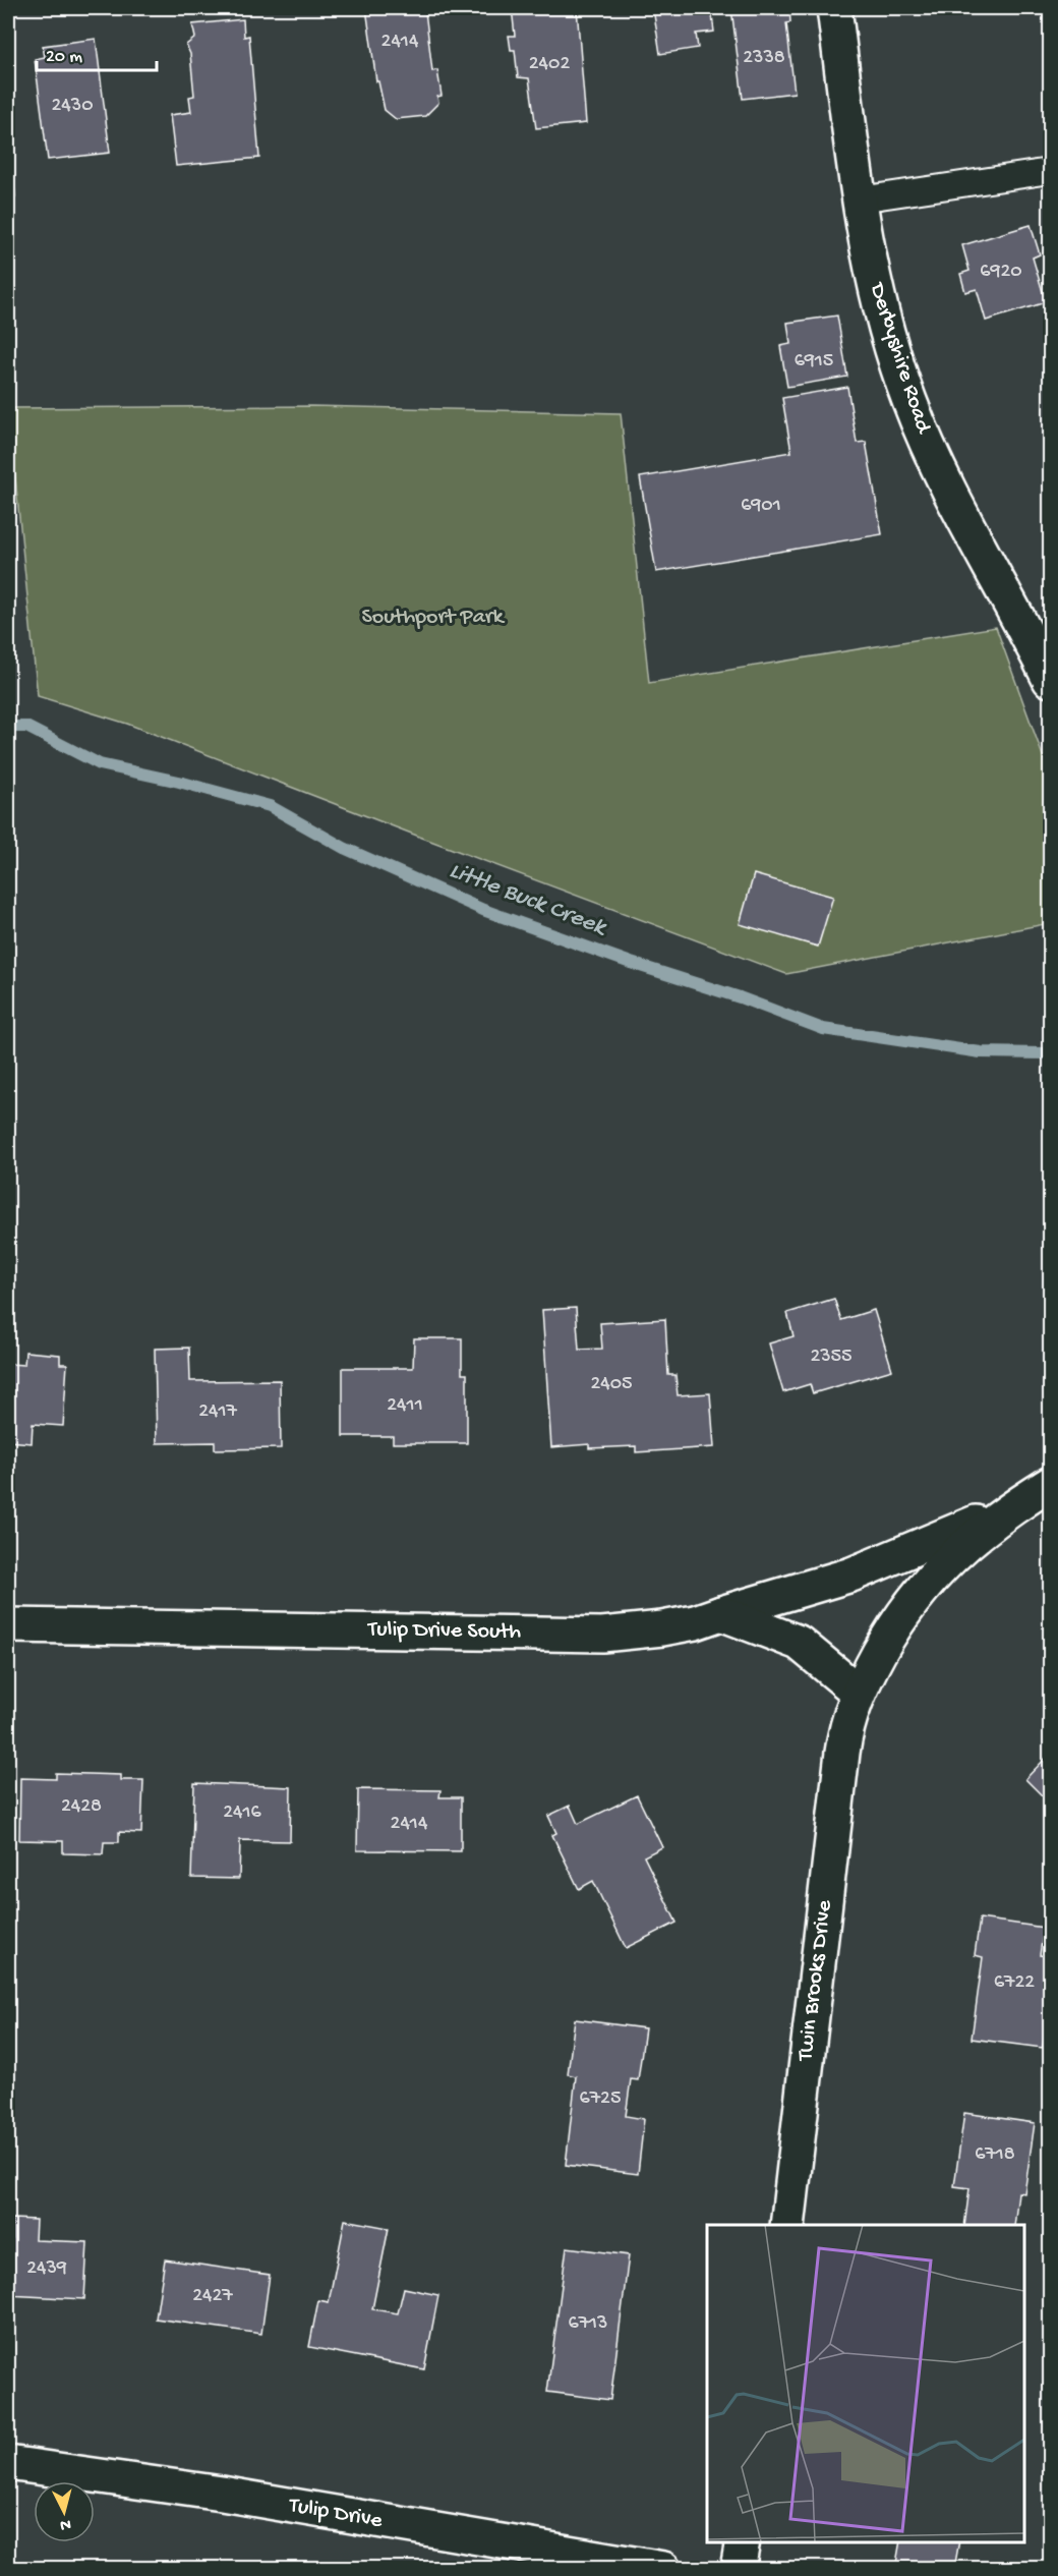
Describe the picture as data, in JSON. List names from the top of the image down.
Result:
{
  "streets": {
    "street": [
      "Derbyshire Road",
      "Tulip Drive South",
      "Twin Brooks Drive",
      "Tulip Drive"
    ]
  },
  "water": ["Little Buck Creek"],
  "parks": ["Southport Park"],
  "house_numbers": [
    "2414",
    "2338",
    "2402",
    "2430",
    "6920",
    "6915",
    "6901",
    "2355",
    "2405",
    "2411",
    "2417",
    "2428",
    "2416",
    "2414",
    "6722",
    "6725",
    "6718",
    "2439",
    "2427",
    "6713"
  ],
  "scale_bar": "20 m",
  "north": "bottom"
}
